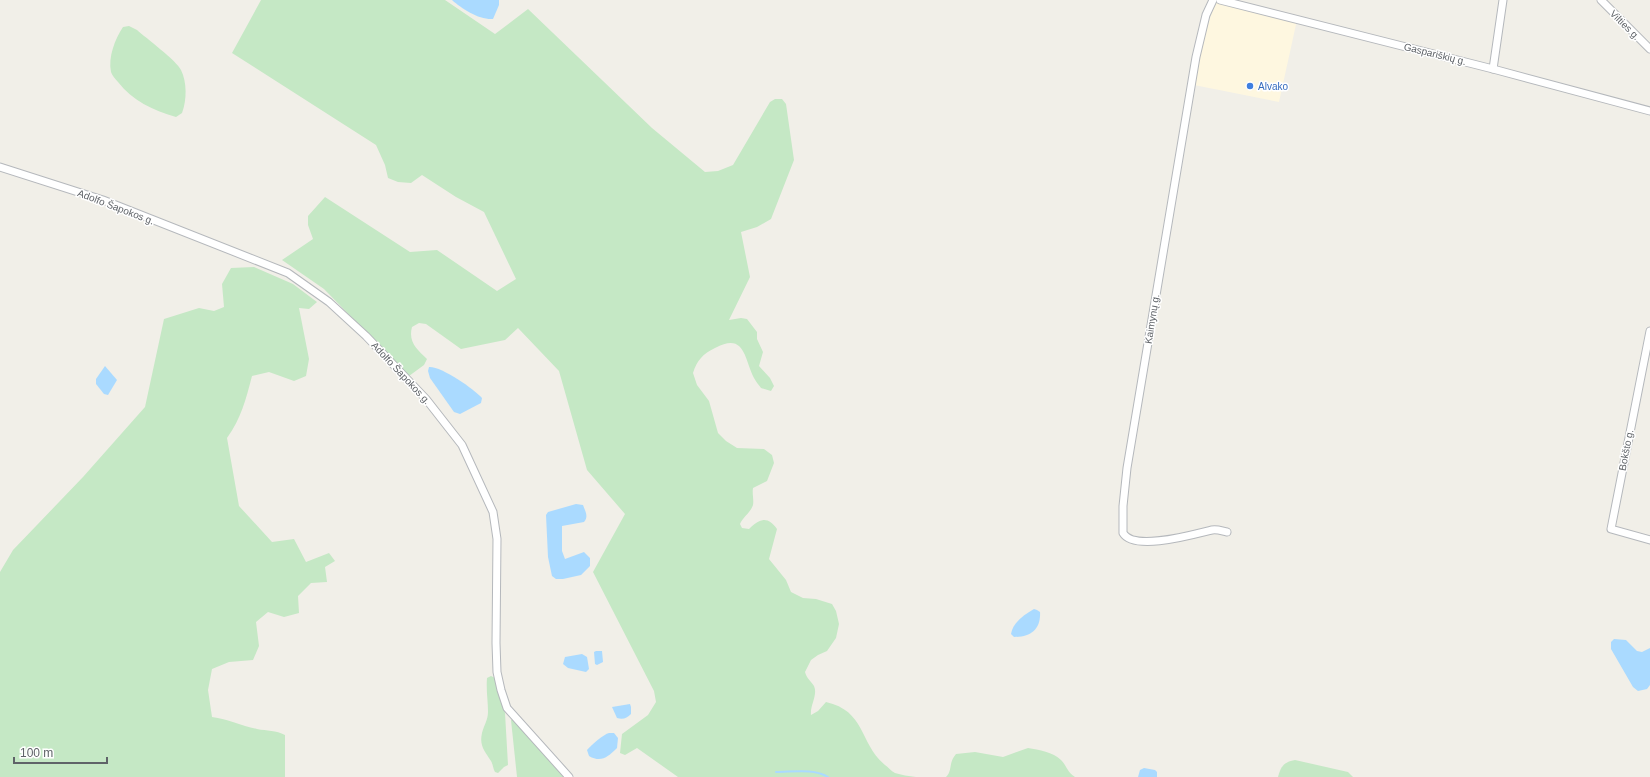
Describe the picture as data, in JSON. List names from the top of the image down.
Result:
{
  "streets": {
    "street": [
      "Vilties g.",
      "Gaspariškių g.",
      "Adolfo Šapokos g.",
      "Kaimynų g.",
      "Bokšto g."
    ]
  },
  "places": ["Alvako"],
  "scale_bar": "100 m"
}
